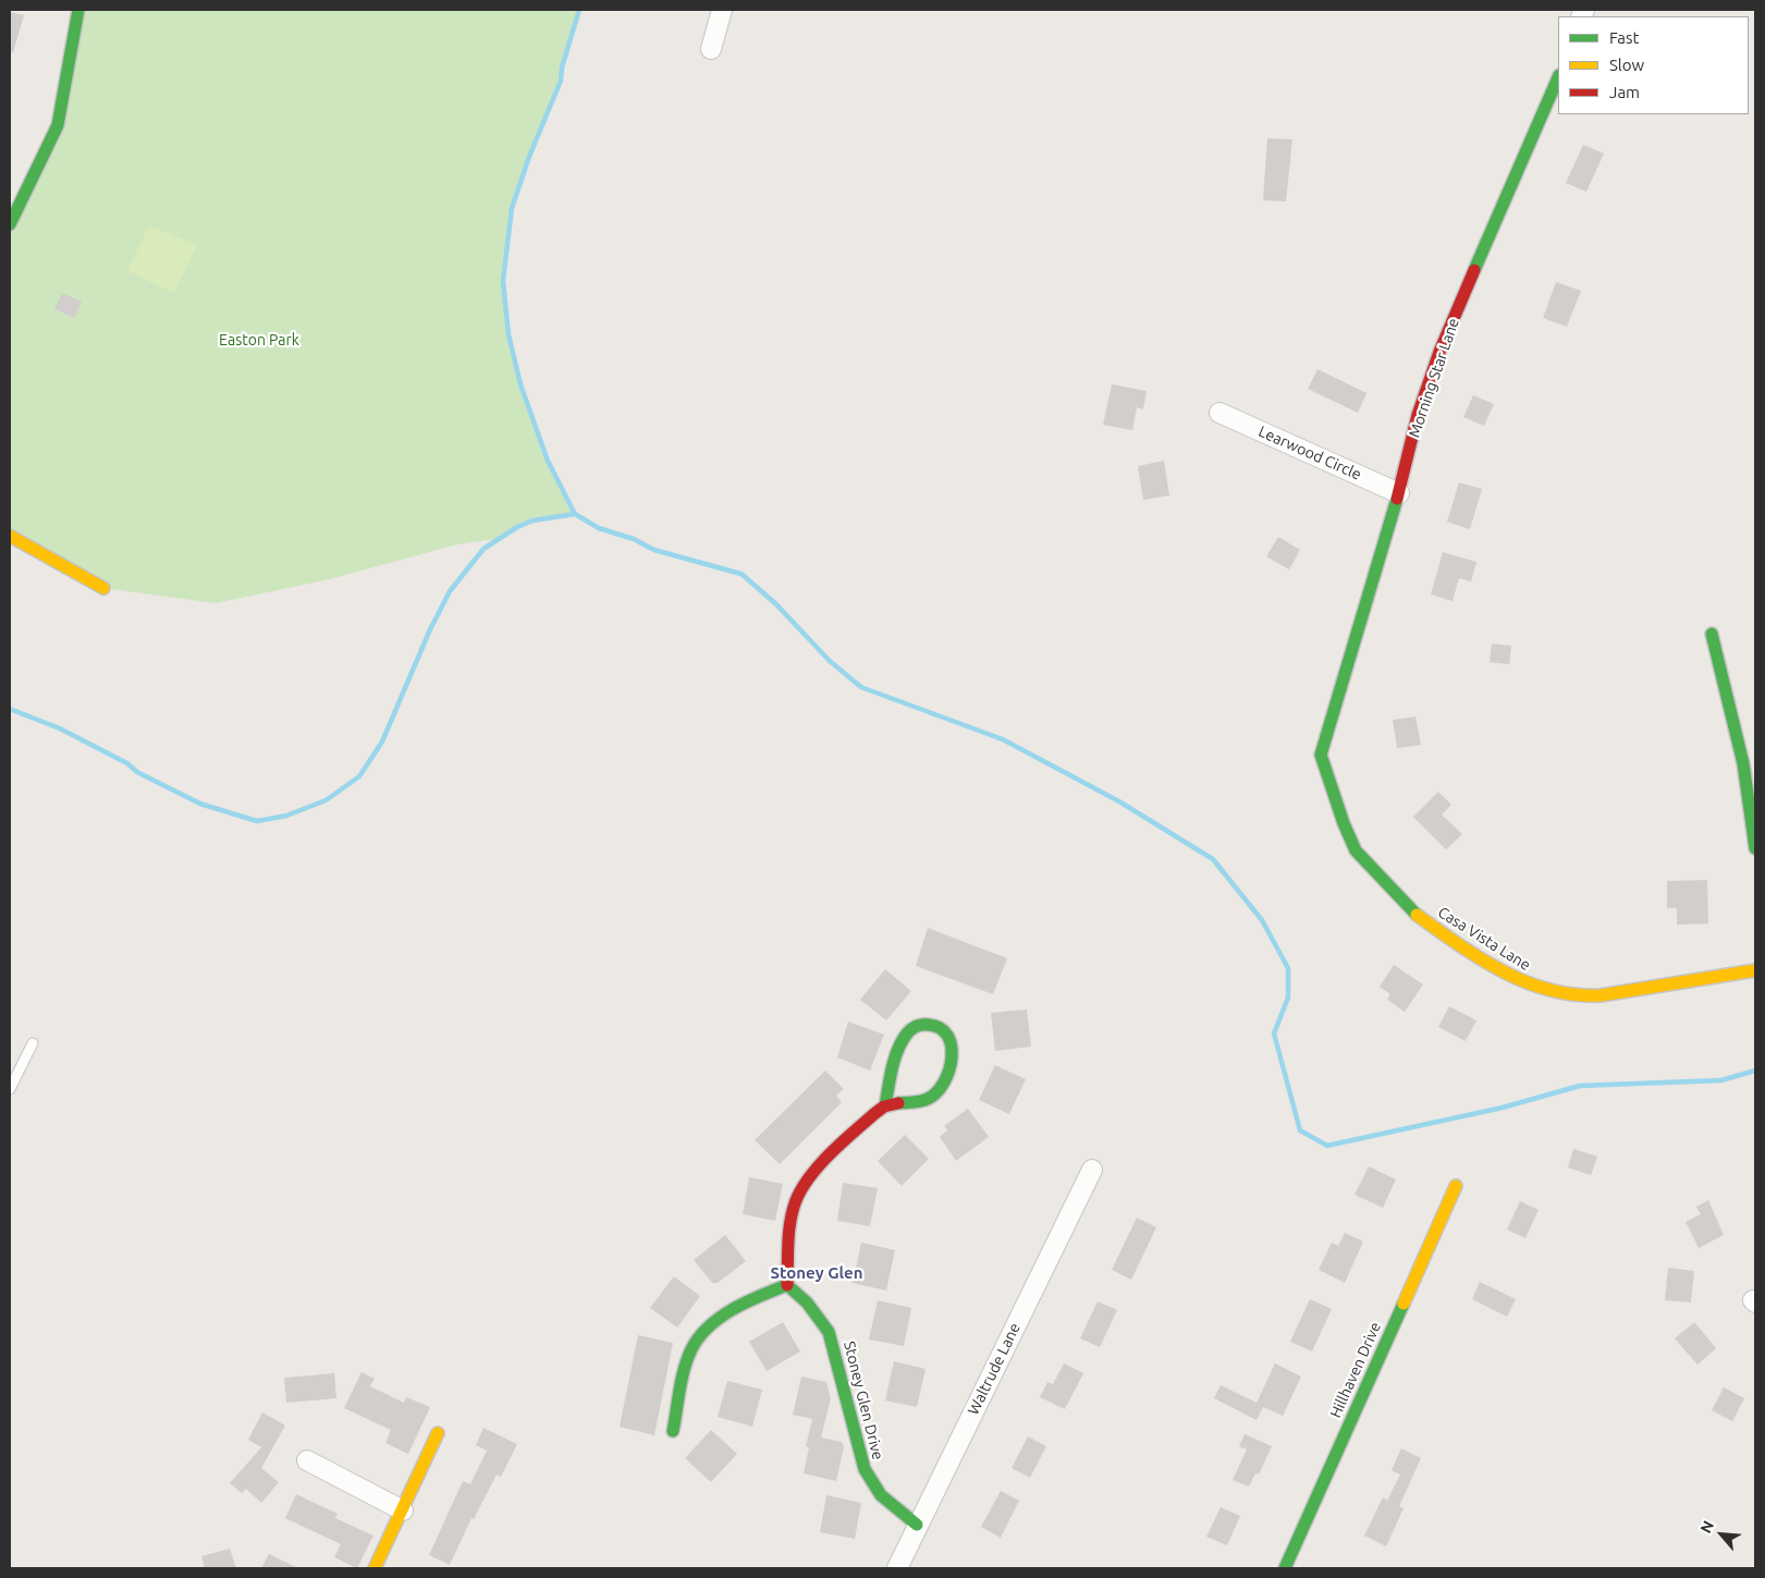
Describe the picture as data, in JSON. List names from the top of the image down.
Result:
{
  "streets": {
    "street": [
      "Morning Star Lane",
      "Learwood Circle",
      "Casa Vista Lane",
      "Waltrude Lane",
      "Hillhaven Drive",
      "Stoney Glen Drive"
    ]
  },
  "crossings": [
    ["Morning Star Lane", "Learwood Circle"],
    ["Morning Star Lane", "Casa Vista Lane"],
    ["Waltrude Lane", "Stoney Glen Drive"]
  ],
  "districts": ["Stoney Glen"],
  "parks": ["Easton Park"],
  "legend": ["Fast", "Slow", "Jam"],
  "north": "top left"
}
